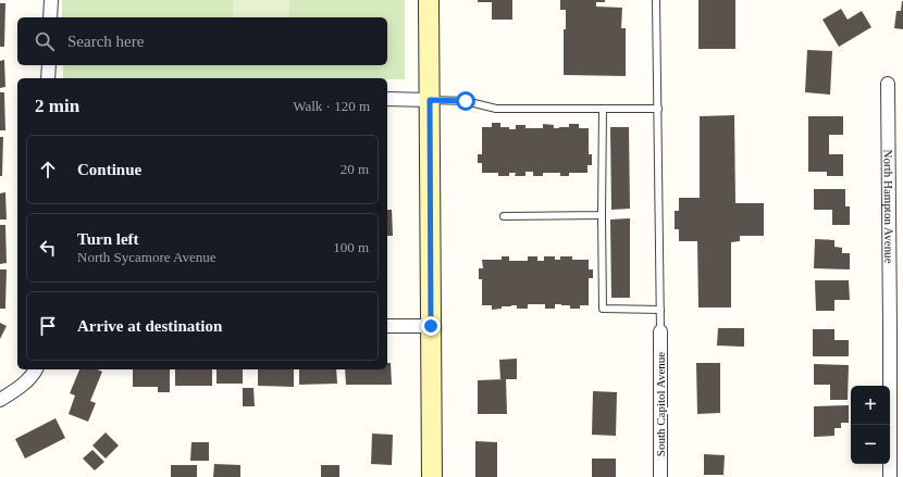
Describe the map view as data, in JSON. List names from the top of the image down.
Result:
{
  "streets": {
    "street": ["North Hampton Avenue", "South Capitol Avenue"]
  },
  "page": {
    "search": "Search here",
    "heading": ["2 min", "Walk · 120 m"],
    "list": [
      ["Continue", "20 m"],
      ["Turn left", "North Sycamore Avenue", "100 m"],
      "Arrive at destination"
    ],
    "map_buttons": ["+", "−"]
  }
}
